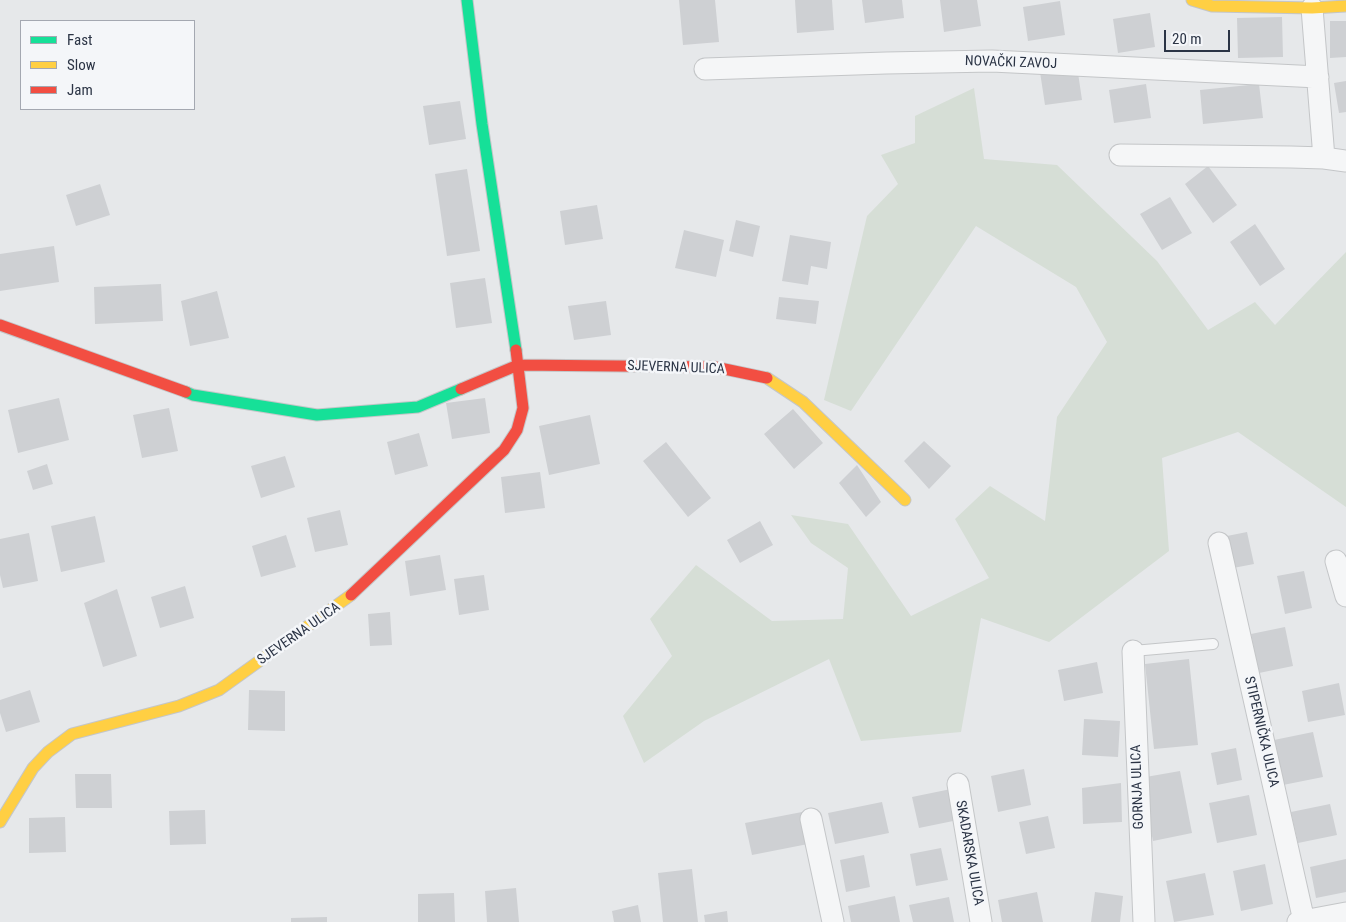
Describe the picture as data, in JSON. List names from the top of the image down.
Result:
{
  "streets": {
    "street": [
      "NOVAČKI ZAVOJ",
      "SJEVERNA ULICA",
      "STIPERNIČKA ULICA",
      "GORNJA ULICA",
      "SKADARSKA ULICA"
    ]
  },
  "legend": ["Fast", "Slow", "Jam"],
  "scale_bar": "20 m"
}
